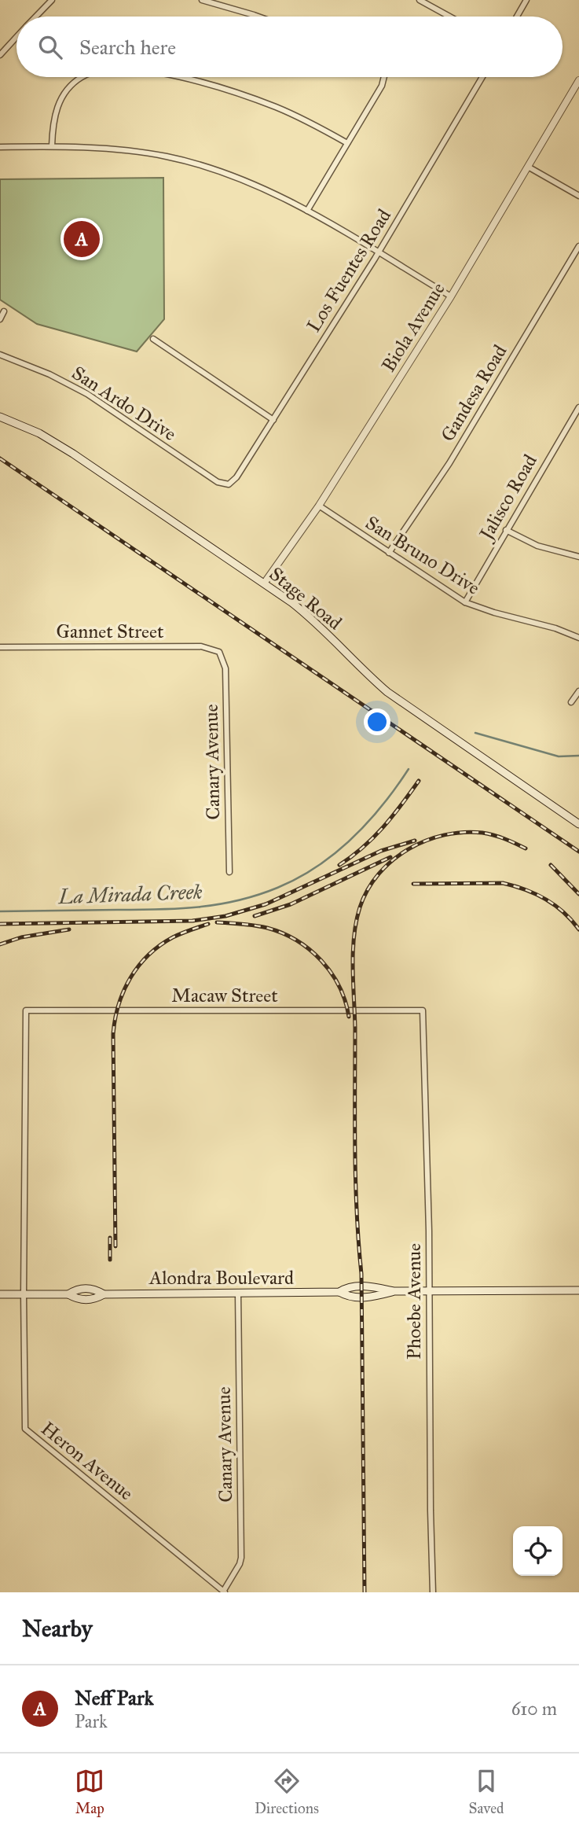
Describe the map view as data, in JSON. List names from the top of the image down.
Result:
{
  "streets": {
    "main road": ["Stage Road", "Alondra Boulevard"],
    "street": [
      "Los Fuentes Road",
      "Biola Avenue",
      "Gandesa Road",
      "San Ardo Drive",
      "Jalisco Road",
      "San Bruno Drive",
      "Gannet Street",
      "Canary Avenue",
      "Macaw Street",
      "Phoebe Avenue",
      "Heron Avenue"
    ]
  },
  "crossings": [
    ["Los Fuentes Road", "San Ardo Drive"],
    ["Biola Avenue", "San Bruno Drive"],
    ["Biola Avenue", "Stage Road"],
    ["Gandesa Road", "San Bruno Drive"],
    ["Jalisco Road", "San Bruno Drive"],
    ["Gannet Street", "Canary Avenue"],
    ["Canary Avenue", "Alondra Boulevard"],
    ["Canary Avenue", "Heron Avenue"],
    ["Macaw Street", "Phoebe Avenue"],
    ["Macaw Street", "Heron Avenue"],
    ["Alondra Boulevard", "Phoebe Avenue"],
    ["Alondra Boulevard", "Heron Avenue"]
  ],
  "water": ["La Mirada Creek"],
  "page": {
    "search": "Search here",
    "pins": "A",
    "heading": "Nearby",
    "list": [
      {
        "mark": "A",
        "name": "Neff Park",
        "note": "Park",
        "value": "610 m"
      }
    ],
    "nav": ["Map", "Directions", "Saved"]
  }
}
